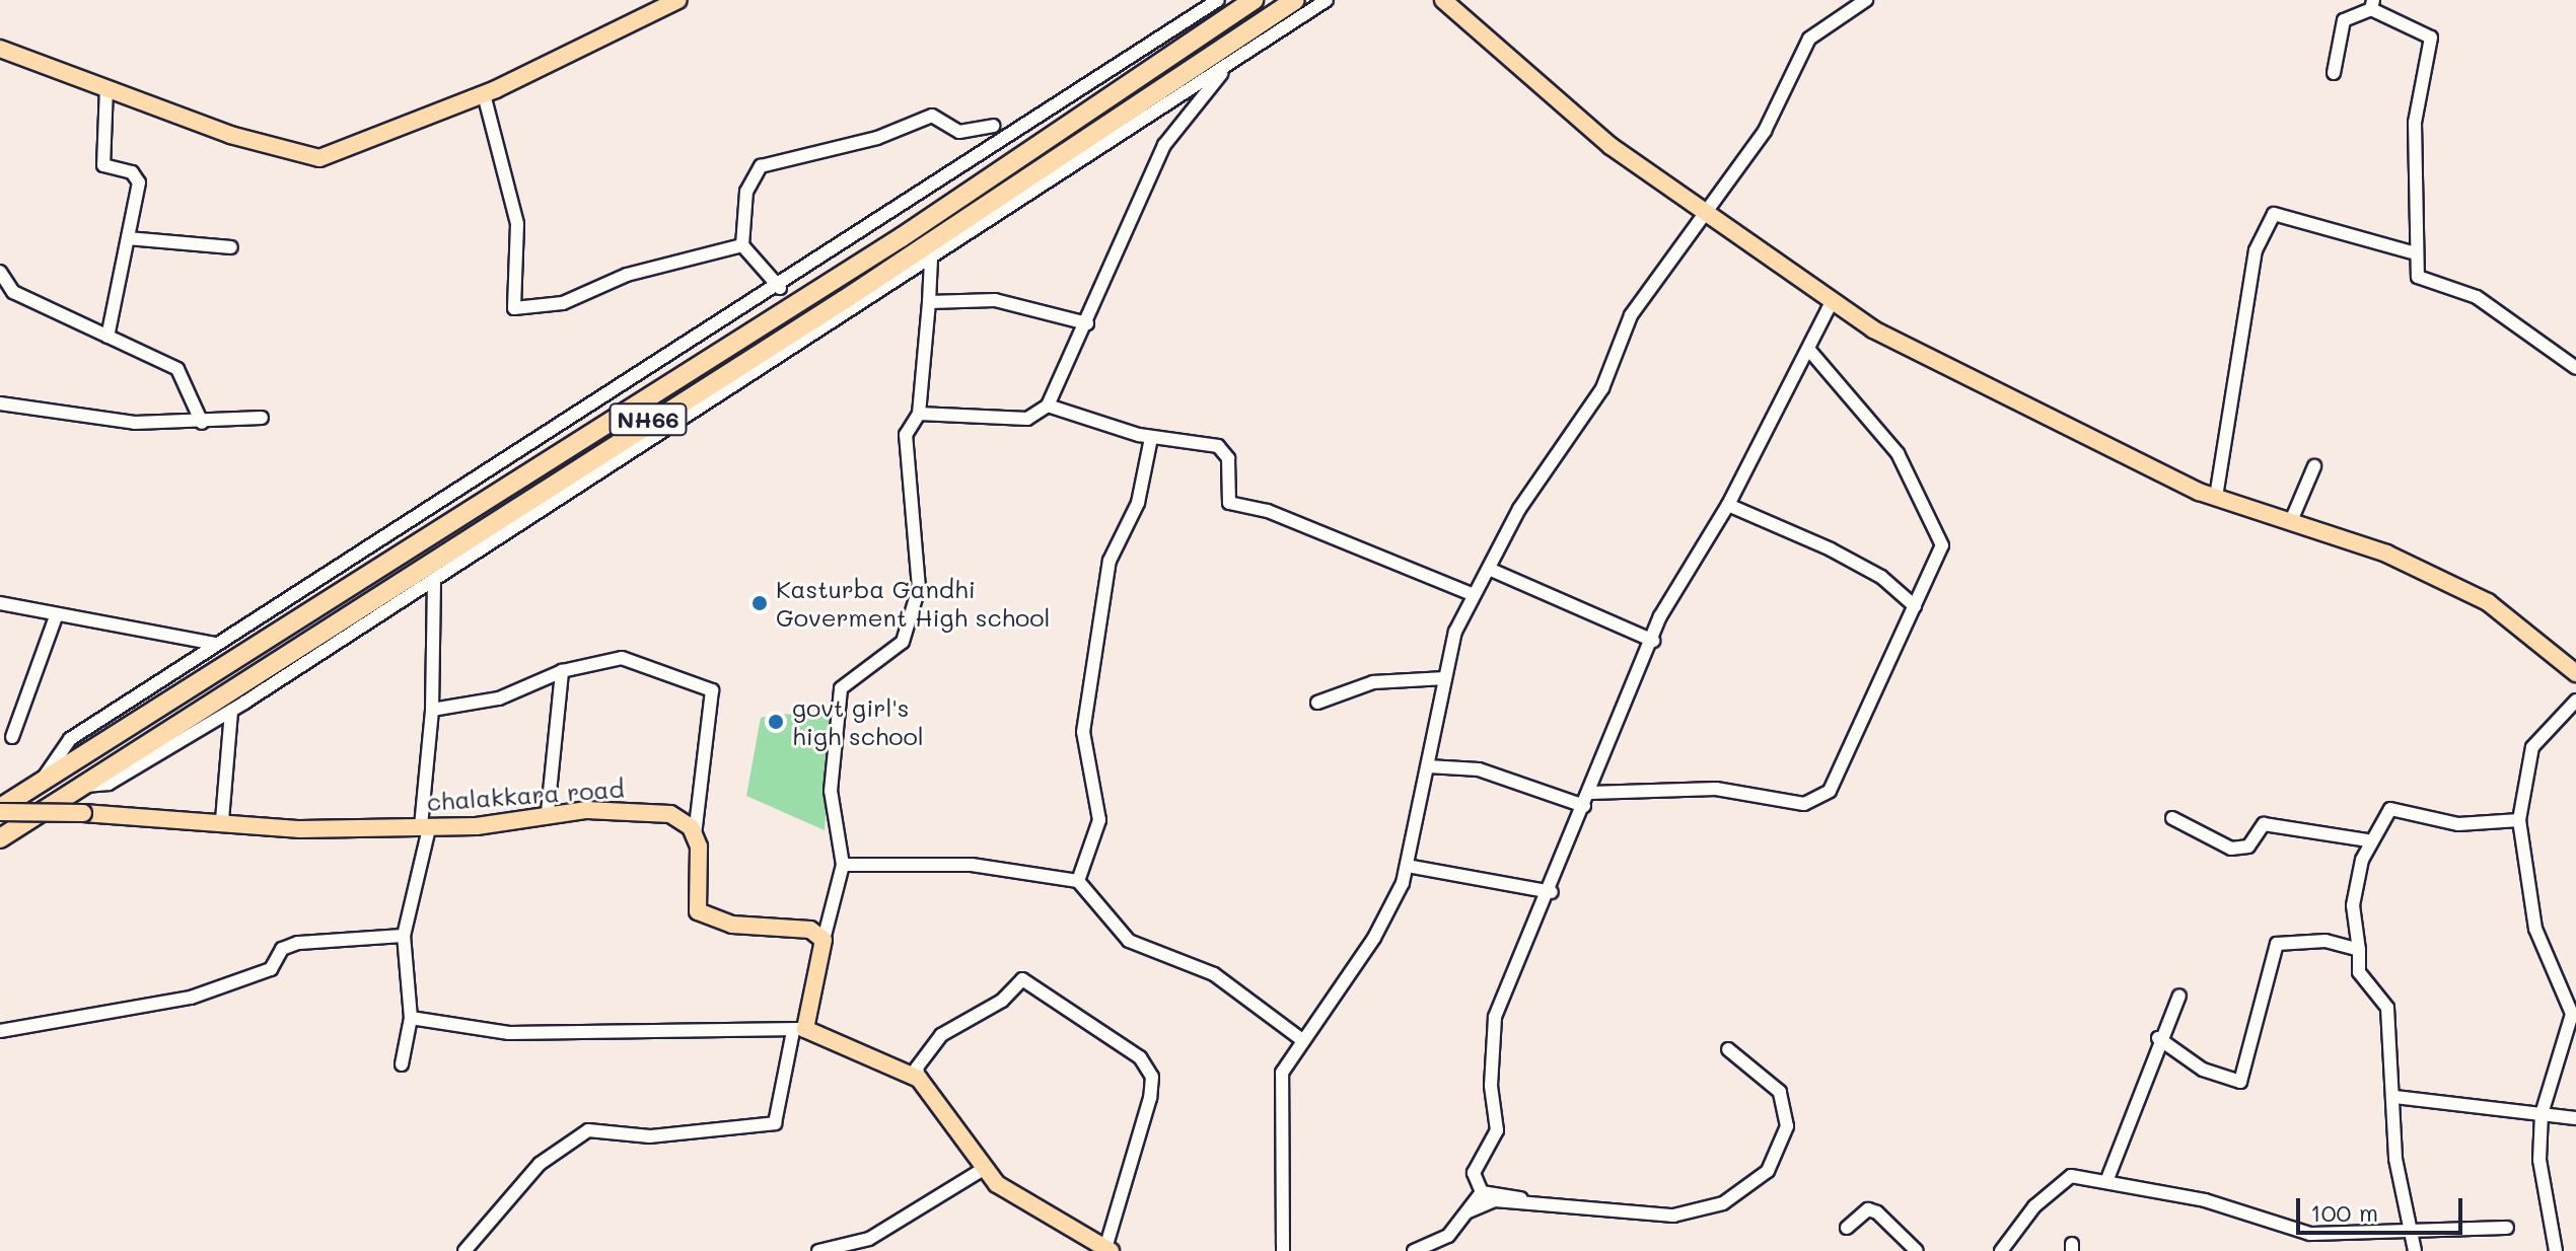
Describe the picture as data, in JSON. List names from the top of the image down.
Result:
{
  "streets": {
    "highway": ["NH66"],
    "main road": ["chalakkara road"]
  },
  "crossings": [
    ["NH66", "chalakkara road"]
  ],
  "places": ["Kasturba Gandhi Goverment High school", "govt girl's high school"],
  "scale_bar": "100 m"
}
